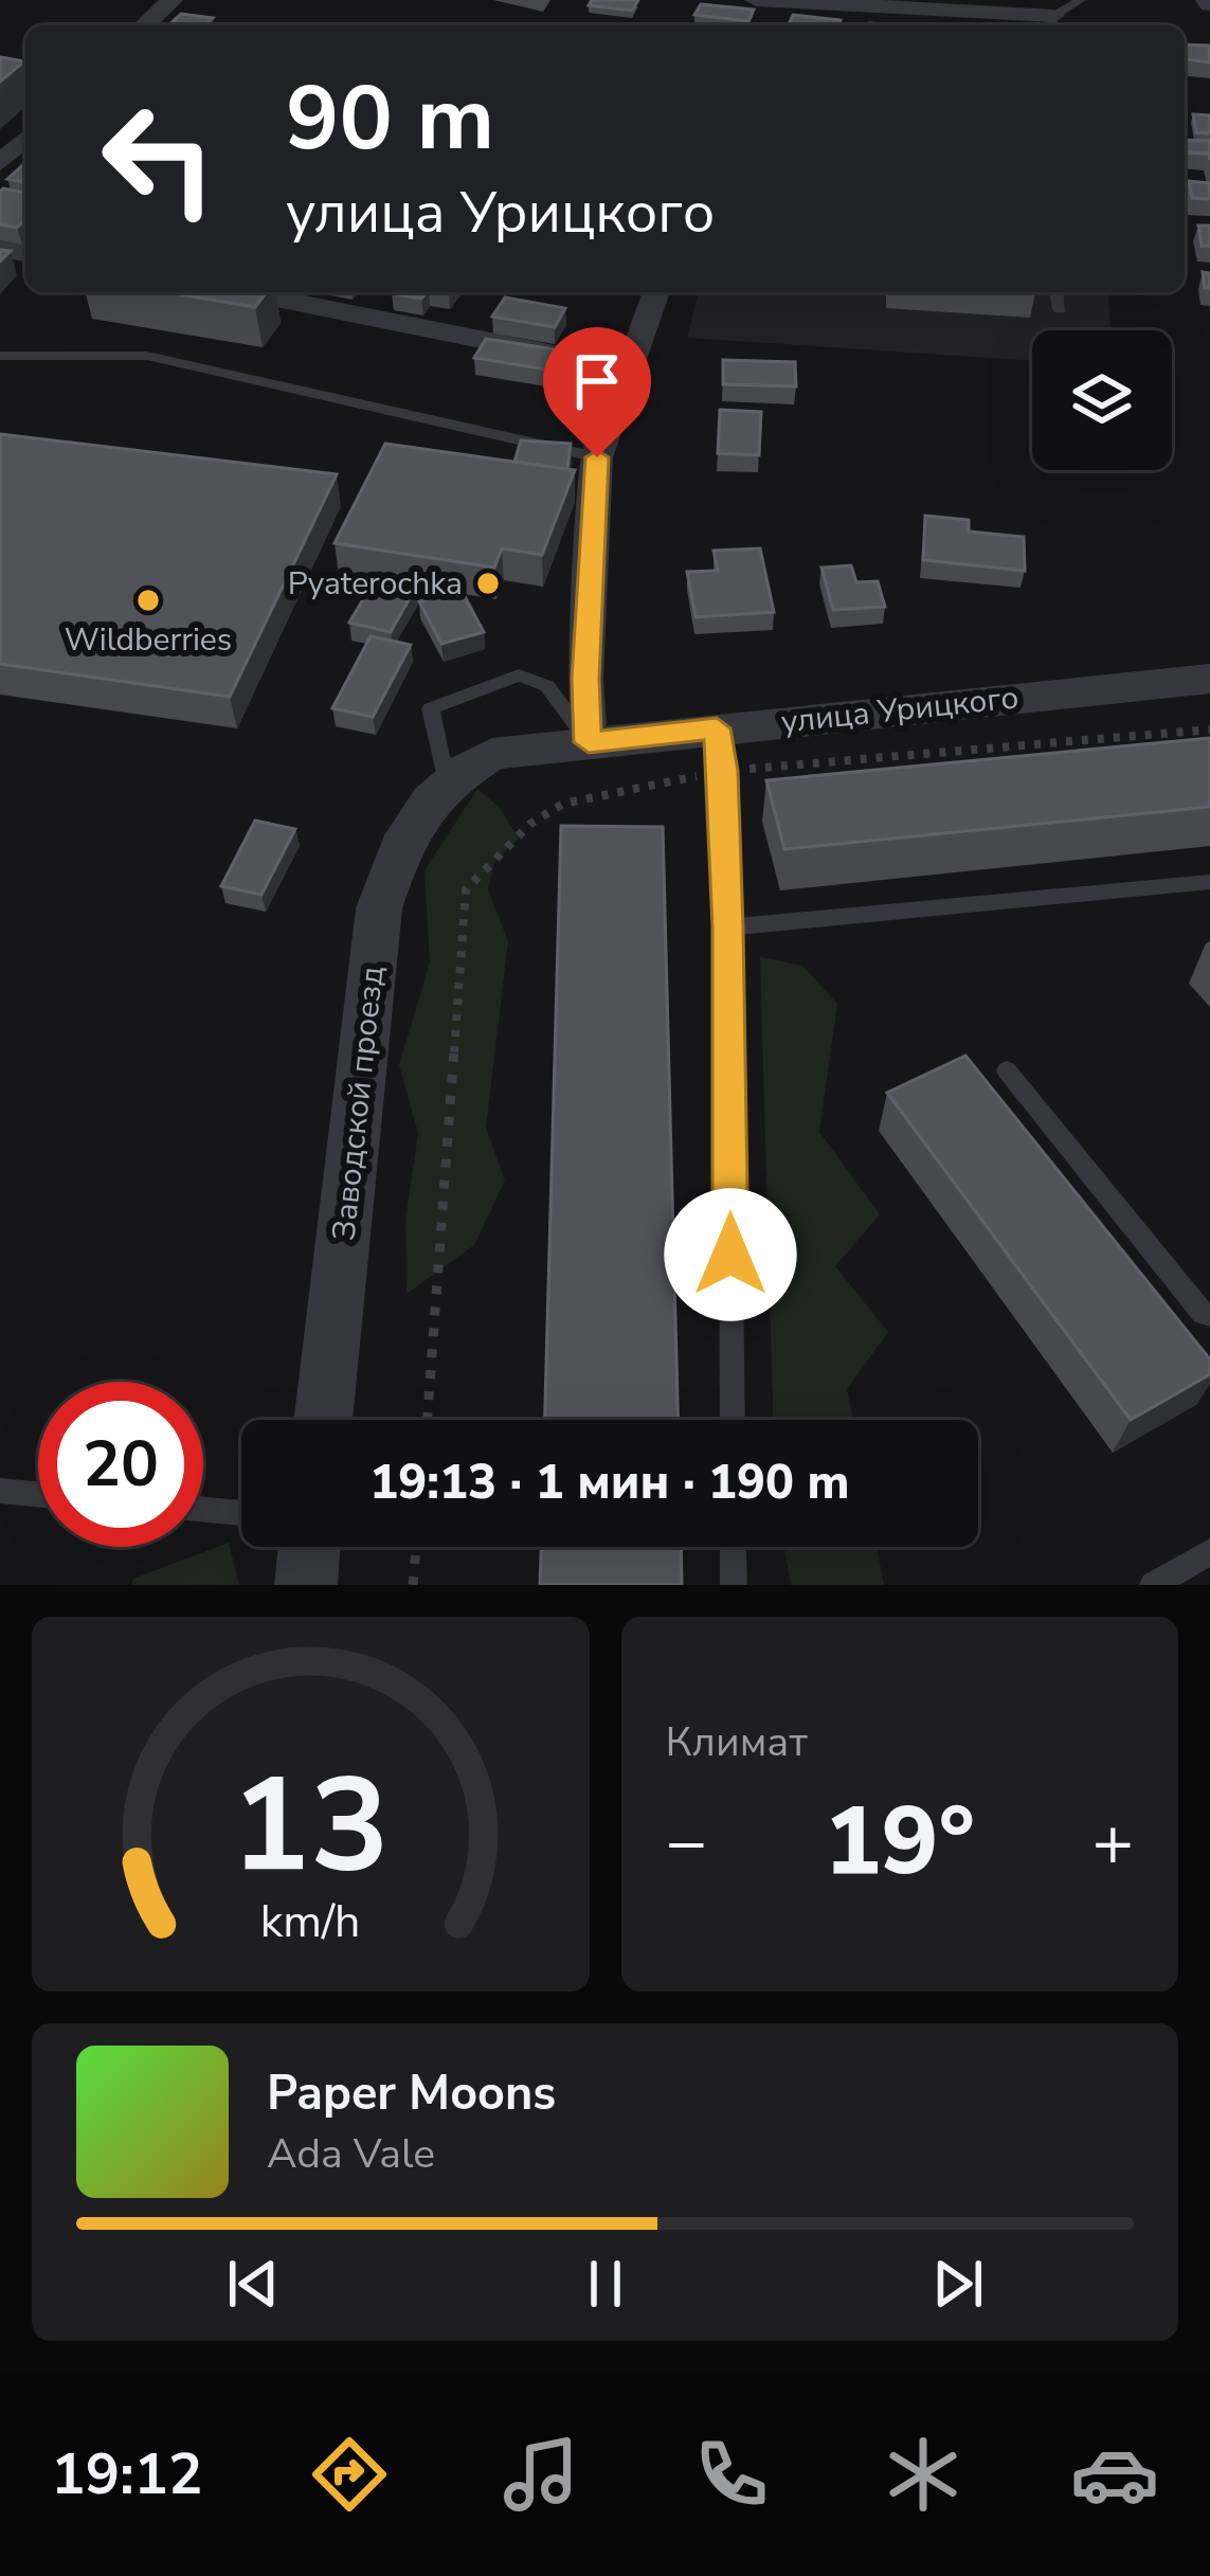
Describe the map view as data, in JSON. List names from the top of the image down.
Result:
{
  "streets": {
    "street": ["улица Урицкого", "Заводской проезд"]
  },
  "crossings": [
    ["улица Урицкого", "Заводской проезд"]
  ],
  "places": ["Pyaterochka", "Wildberries"],
  "page": {
    "turn": ["90 m", "улица Урицкого"],
    "limit": "20",
    "trip": "19:13 · 1 мин · 190 m",
    "tile": "Климат",
    "heat": ["−", "19°", "+"],
    "song": ["Paper Moons", "Ada Vale"],
    "tabs": "19:12",
    "gauge": ["13", "km/h"]
  }
}
